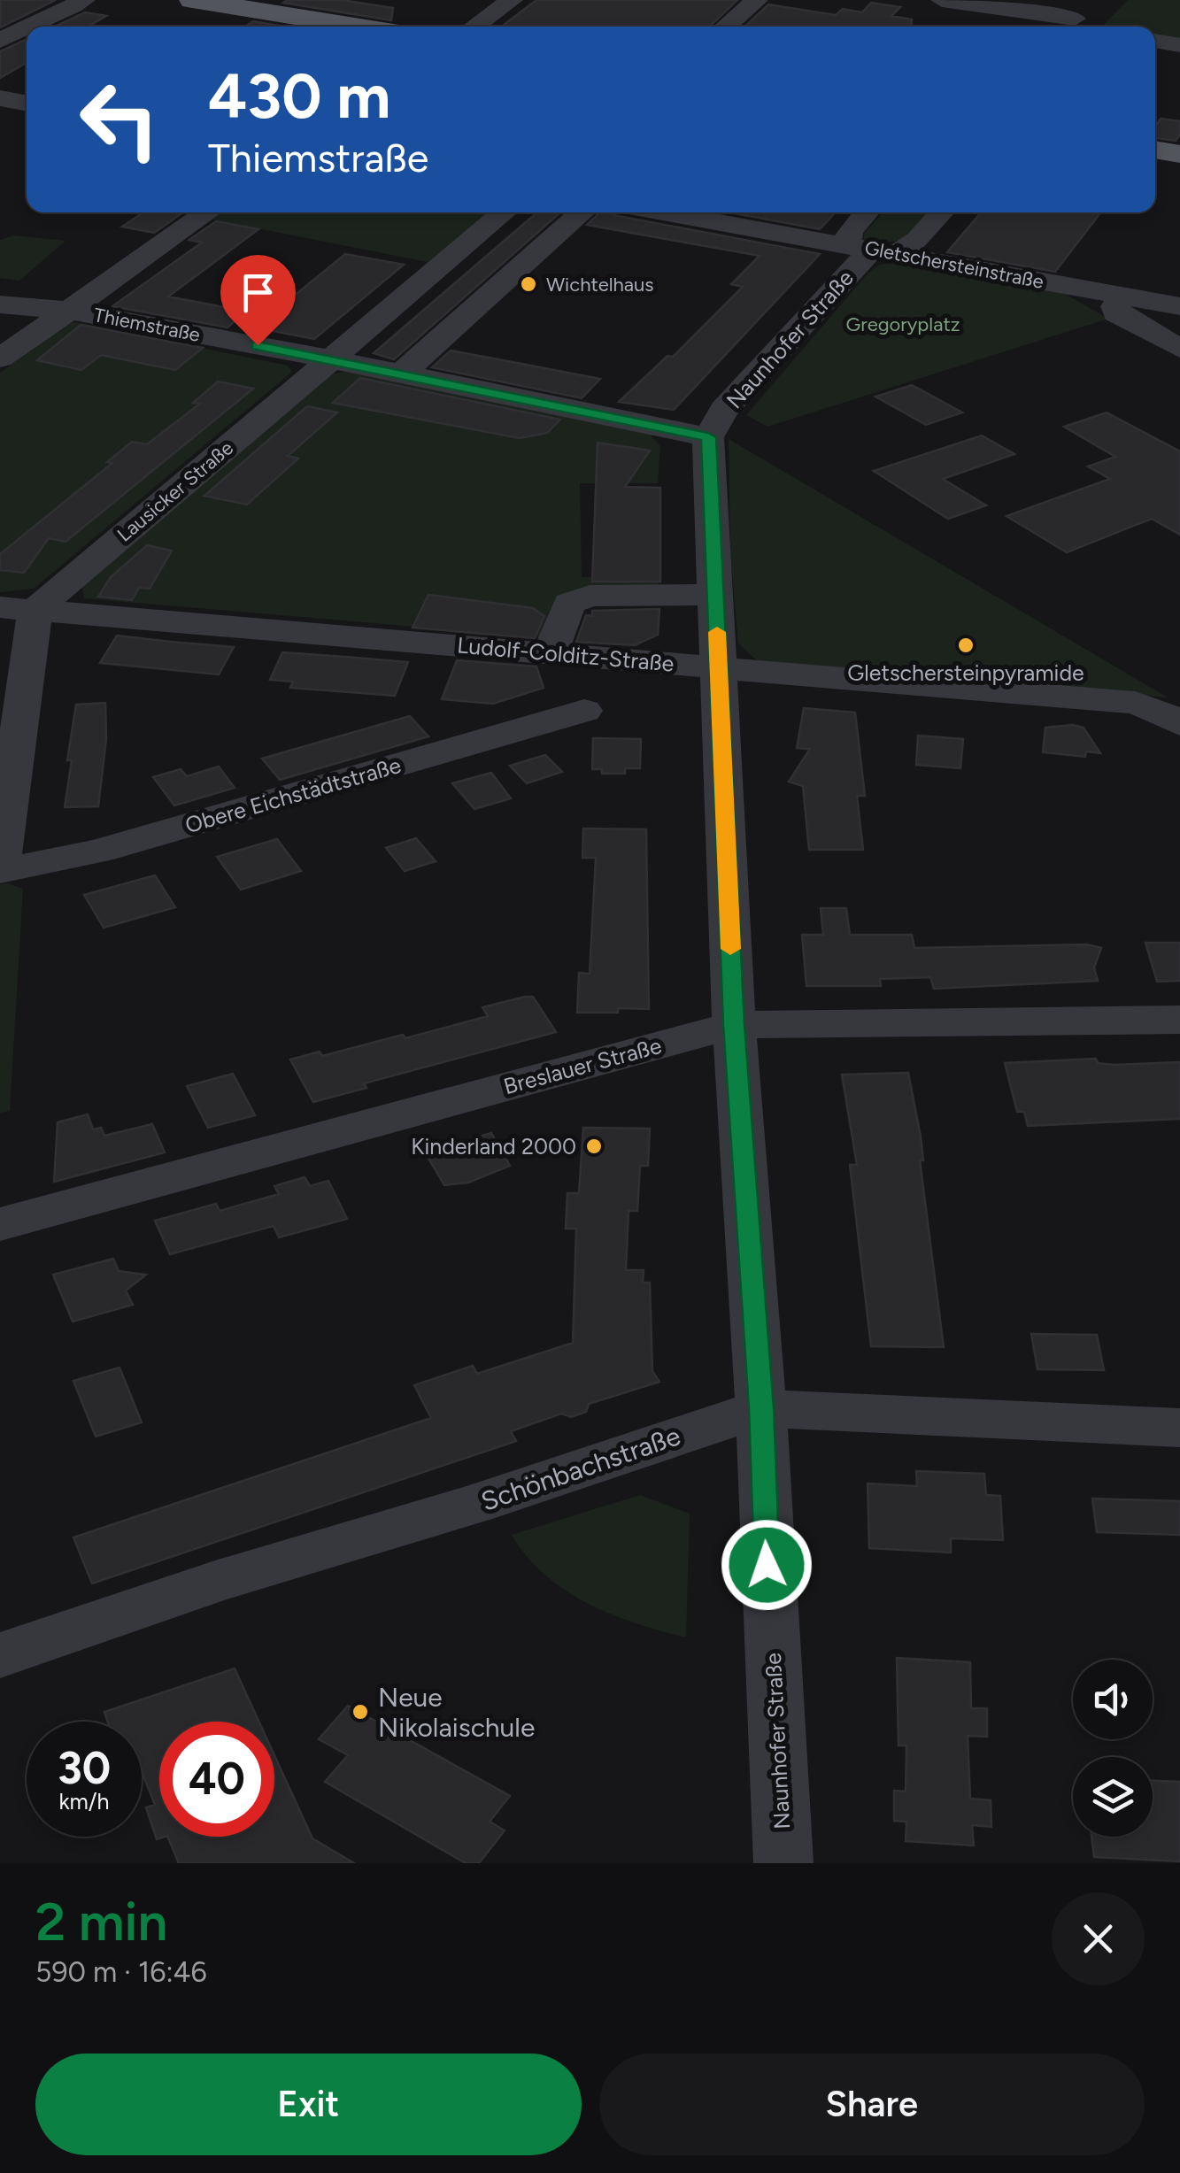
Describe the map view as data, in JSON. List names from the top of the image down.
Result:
{
  "streets": {
    "street": [
      "Gletschersteinstraße",
      "Thiemstraße",
      "Naunhofer Straße",
      "Lausicker Straße",
      "Ludolf-Colditz-Straße",
      "Obere Eichstädtstraße",
      "Breslauer Straße",
      "Schönbachstraße"
    ]
  },
  "crossings": [
    ["Gletschersteinstraße", "Naunhofer Straße"],
    ["Thiemstraße", "Naunhofer Straße"],
    ["Thiemstraße", "Lausicker Straße"],
    ["Naunhofer Straße", "Ludolf-Colditz-Straße"],
    ["Naunhofer Straße", "Breslauer Straße"],
    ["Naunhofer Straße", "Schönbachstraße"],
    ["Lausicker Straße", "Ludolf-Colditz-Straße"]
  ],
  "parks": ["Gregoryplatz"],
  "places": [
    "Wichtelhaus",
    "Gletschersteinpyramide",
    "Kinderland 2000",
    "Neue Nikolaischule"
  ],
  "page": {
    "turn": ["430 m", "Thiemstraße"],
    "speed": "30 km/h",
    "limit": "40",
    "heading": ["2 min", "590 m · 16:46"],
    "buttons": ["Exit", "Share"]
  }
}
